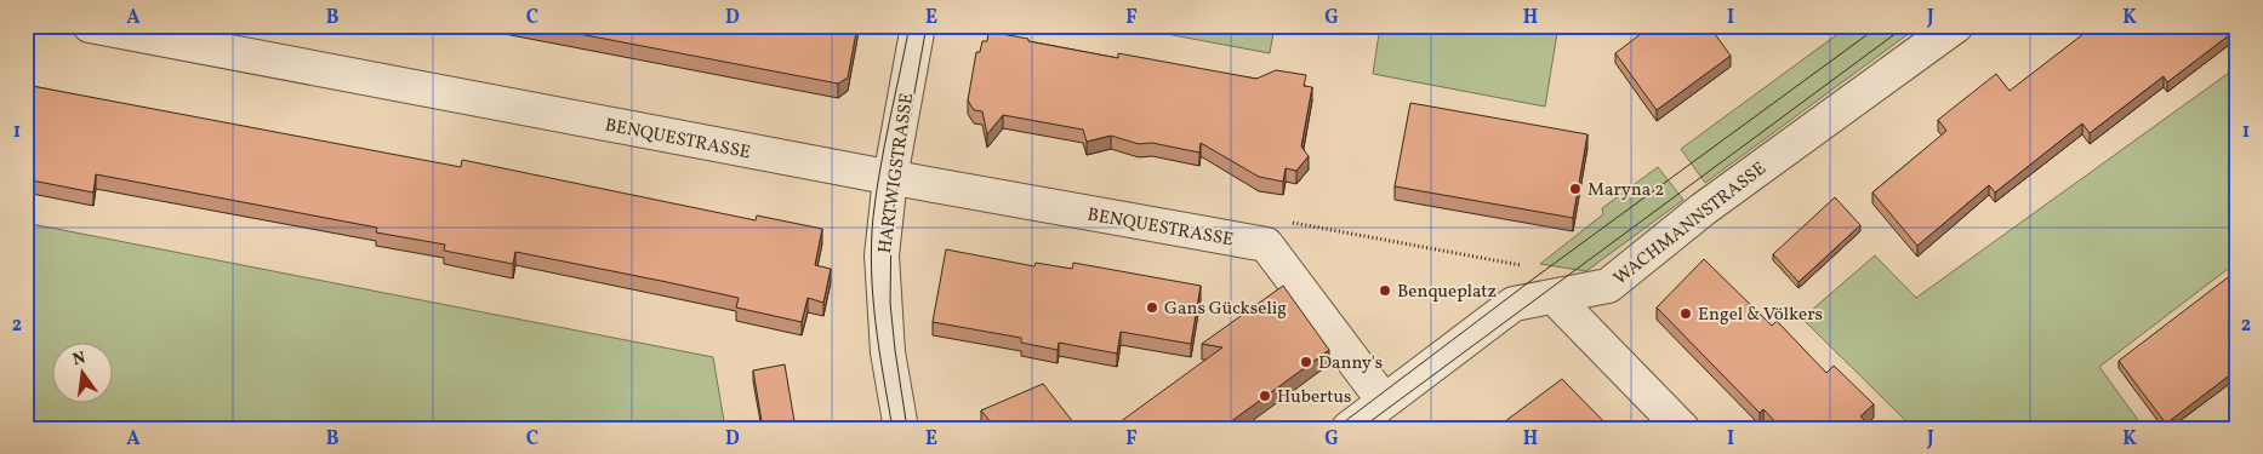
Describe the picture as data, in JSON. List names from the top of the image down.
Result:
{
  "streets": {
    "street": ["BENQUESTRASSE", "HARTWIGSTRASSE", "WACHMANNSTRASSE"]
  },
  "crossings": [
    ["BENQUESTRASSE", "HARTWIGSTRASSE"]
  ],
  "places": [
    "Maryna 2",
    "Benqueplatz",
    "Gans Gückselig",
    "Engel & Völkers",
    "Danny's",
    "Hubertus"
  ],
  "north": "top",
  "grid": {
    "columns": [
      "A",
      "B",
      "C",
      "D",
      "E",
      "F",
      "G",
      "H",
      "I",
      "J",
      "K"
    ],
    "rows": ["1", "2"]
  }
}
